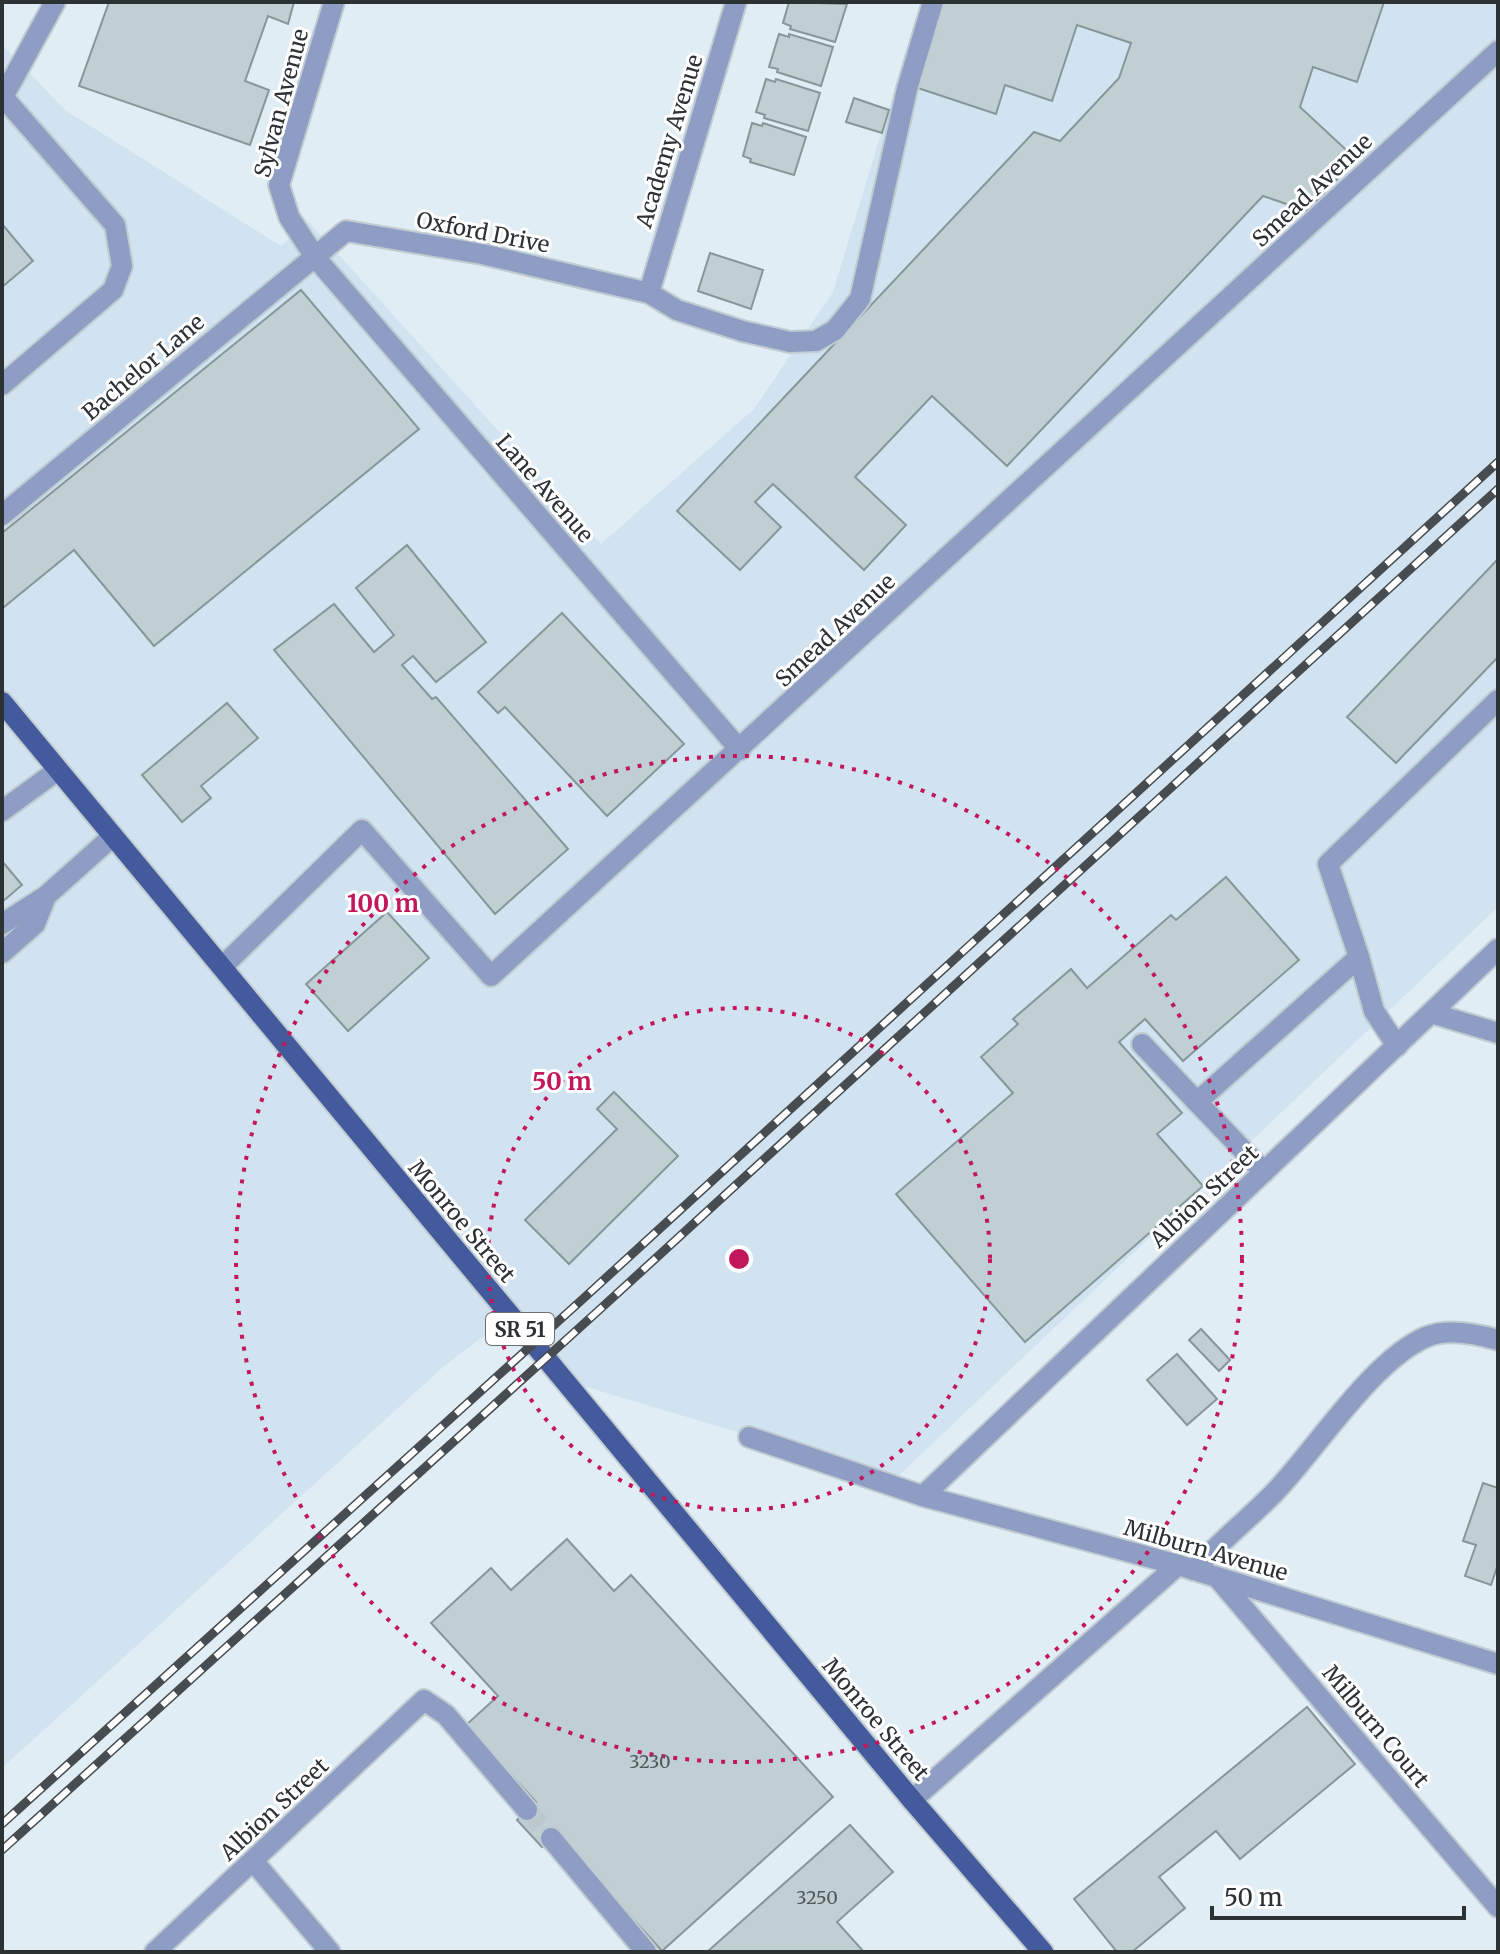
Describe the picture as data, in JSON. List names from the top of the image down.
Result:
{
  "streets": {
    "main road": ["Monroe Street", "SR 51"],
    "street": [
      "Sylvan Avenue",
      "Academy Avenue",
      "Smead Avenue",
      "Oxford Drive",
      "Bachelor Lane",
      "Lane Avenue",
      "Albion Street",
      "Milburn Avenue",
      "Milburn Court"
    ]
  },
  "crossings": [
    ["Sylvan Avenue", "Oxford Drive"],
    ["Sylvan Avenue", "Bachelor Lane"],
    ["Sylvan Avenue", "Lane Avenue"],
    ["Academy Avenue", "Oxford Drive"],
    ["Smead Avenue", "Lane Avenue"],
    ["Smead Avenue", "Monroe Street"],
    ["Oxford Drive", "Bachelor Lane"],
    ["Oxford Drive", "Lane Avenue"],
    ["Bachelor Lane", "Lane Avenue"],
    ["Albion Street", "Milburn Avenue"],
    ["Milburn Avenue", "Milburn Court"]
  ],
  "house_numbers": ["3230", "3250"],
  "scale_bar": "50 m",
  "rings": ["100 m", "50 m"]
}
